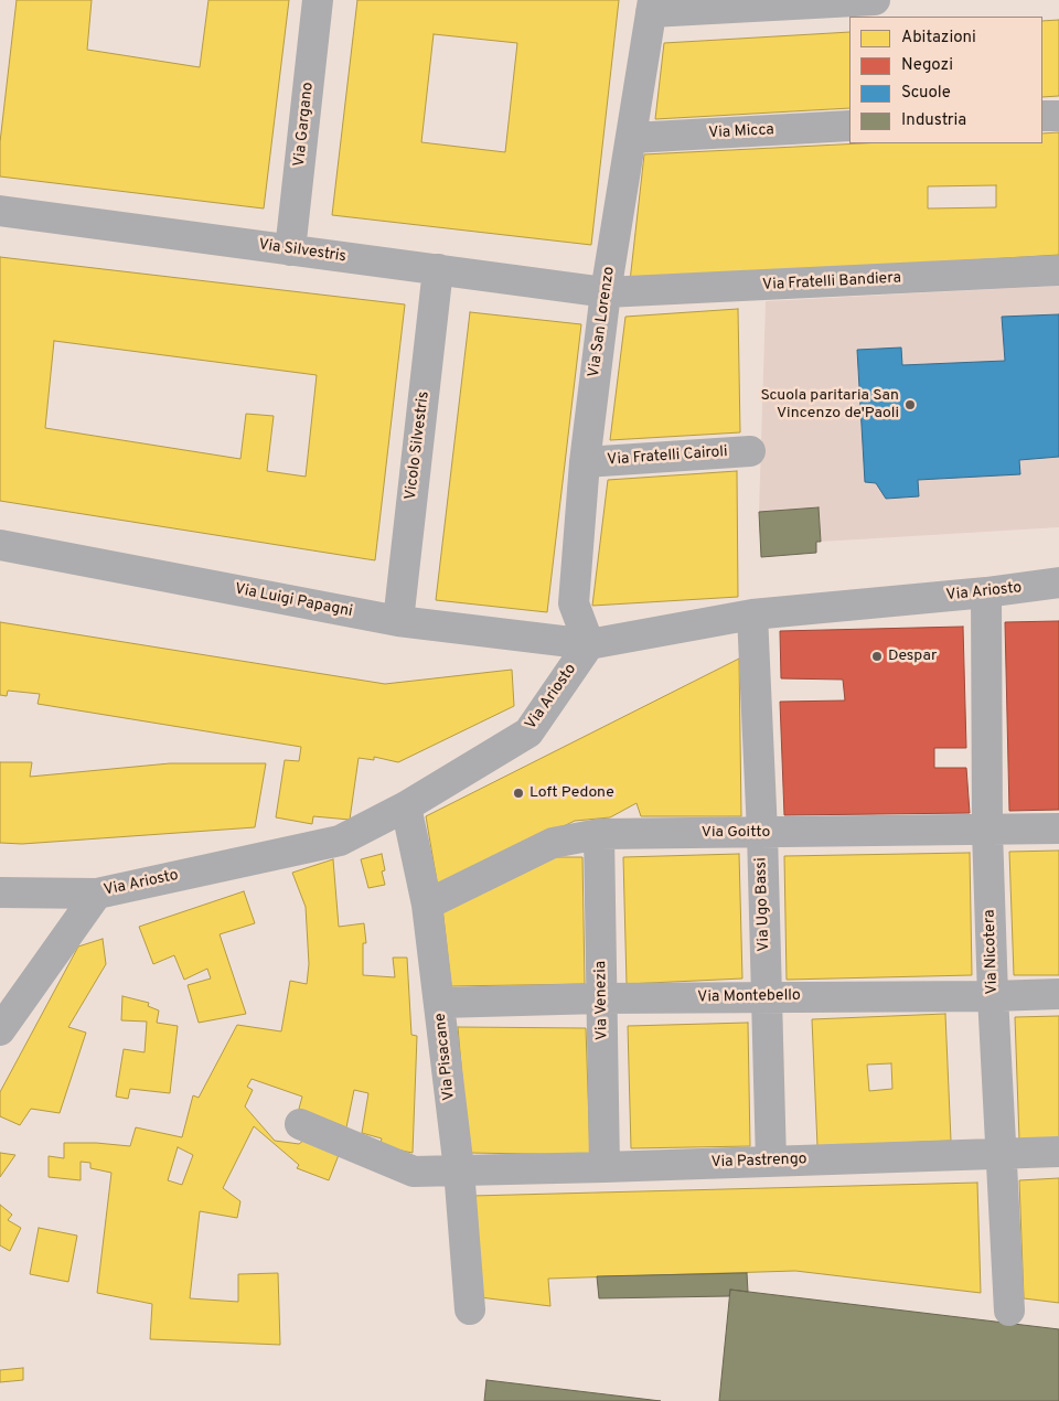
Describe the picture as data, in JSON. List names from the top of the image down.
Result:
{
  "streets": {
    "street": [
      "Via Gargano",
      "Via Micca",
      "Via Silvestris",
      "Via Fratelli Bandiera",
      "Via San Lorenzo",
      "Vicolo Silvestris",
      "Via Fratelli Cairoli",
      "Via Ariosto",
      "Via Luigi Papagni",
      "Via Goitto",
      "Via Ugo Bassi",
      "Via Nicotera",
      "Via Montebello",
      "Via Venezia",
      "Via Pisacane",
      "Via Pastrengo"
    ]
  },
  "crossings": [
    ["Via Gargano", "Via Silvestris"],
    ["Via Micca", "Via San Lorenzo"],
    ["Via Silvestris", "Via Fratelli Bandiera"],
    ["Via Silvestris", "Via San Lorenzo"],
    ["Via Silvestris", "Vicolo Silvestris"],
    ["Via Fratelli Bandiera", "Via San Lorenzo"],
    ["Via San Lorenzo", "Via Fratelli Cairoli"],
    ["Via San Lorenzo", "Via Ariosto"],
    ["Via San Lorenzo", "Via Luigi Papagni"],
    ["Vicolo Silvestris", "Via Luigi Papagni"],
    ["Via Ariosto", "Via Luigi Papagni"],
    ["Via Ariosto", "Via Ugo Bassi"],
    ["Via Ariosto", "Via Nicotera"],
    ["Via Ariosto", "Via Pisacane"],
    ["Via Goitto", "Via Ugo Bassi"],
    ["Via Goitto", "Via Nicotera"],
    ["Via Goitto", "Via Venezia"],
    ["Via Goitto", "Via Pisacane"],
    ["Via Ugo Bassi", "Via Montebello"],
    ["Via Ugo Bassi", "Via Pastrengo"],
    ["Via Nicotera", "Via Montebello"],
    ["Via Nicotera", "Via Pastrengo"],
    ["Via Montebello", "Via Venezia"],
    ["Via Montebello", "Via Pisacane"],
    ["Via Venezia", "Via Pastrengo"],
    ["Via Pisacane", "Via Pastrengo"]
  ],
  "places": ["Scuola paritaria San Vincenzo de'Paoli", "Despar", "Loft Pedone"],
  "legend": [
    "Abitazioni",
    "Negozi",
    "Scuole",
    "Industria"
  ]
}
